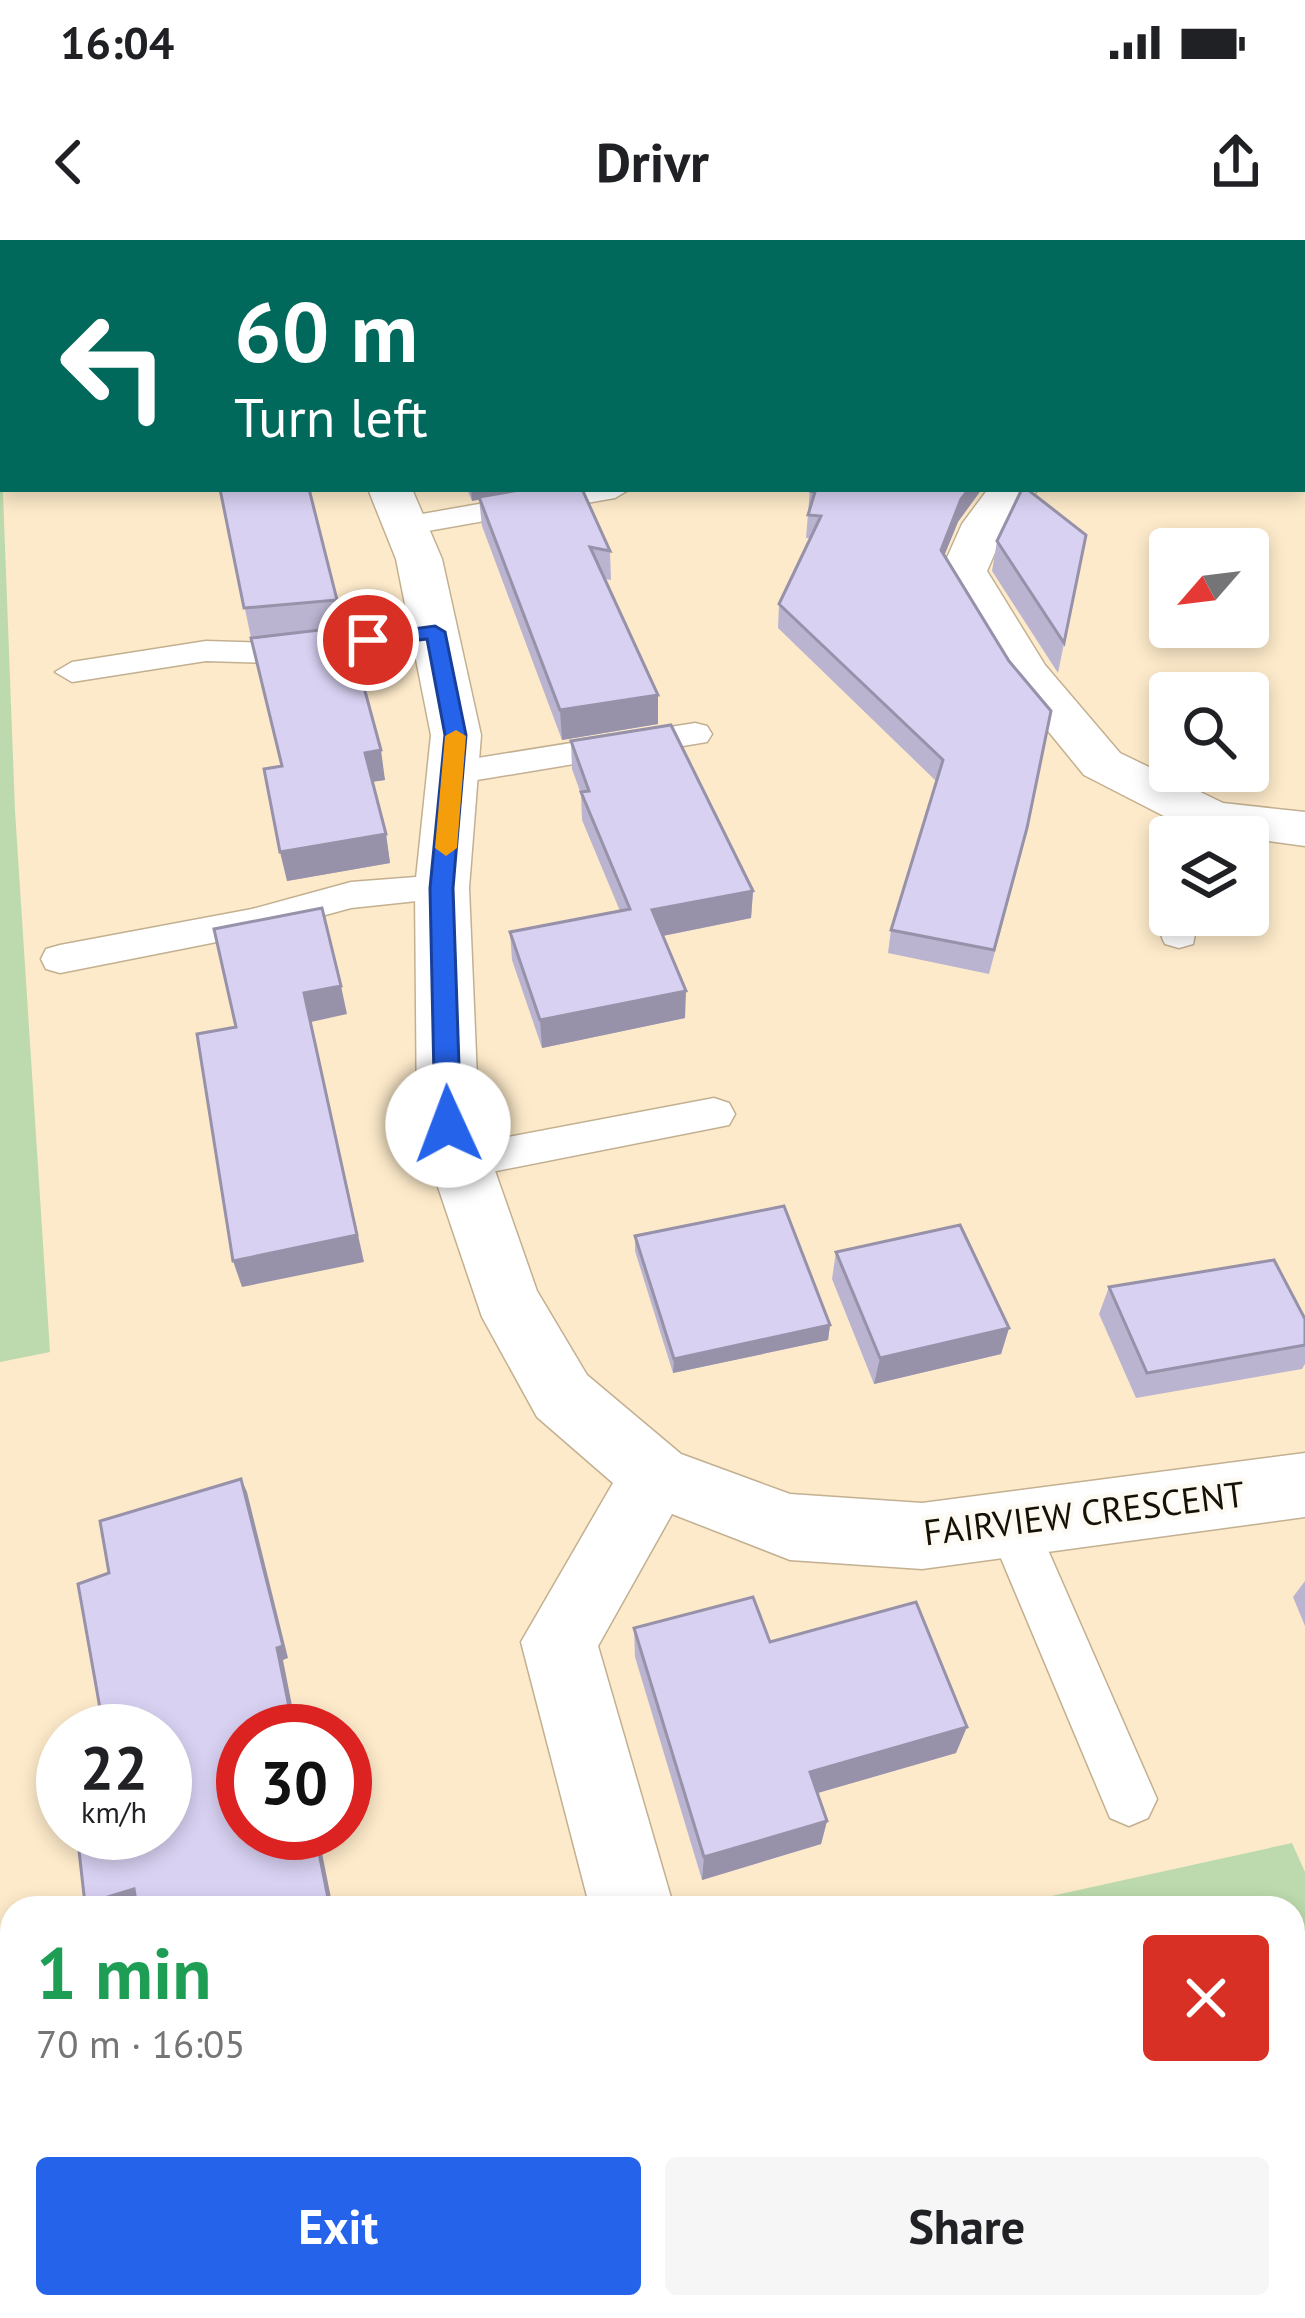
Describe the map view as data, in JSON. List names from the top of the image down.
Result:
{
  "streets": {
    "street": ["FAIRVIEW CRESCENT"]
  },
  "north": "bottom left",
  "page": {
    "status": "16:04",
    "header": "Drivr",
    "turn": ["60 m", "Turn left"],
    "speed": "22 km/h",
    "limit": "30",
    "heading": ["1 min", "70 m · 16:05"],
    "buttons": ["Exit", "Share"]
  }
}
